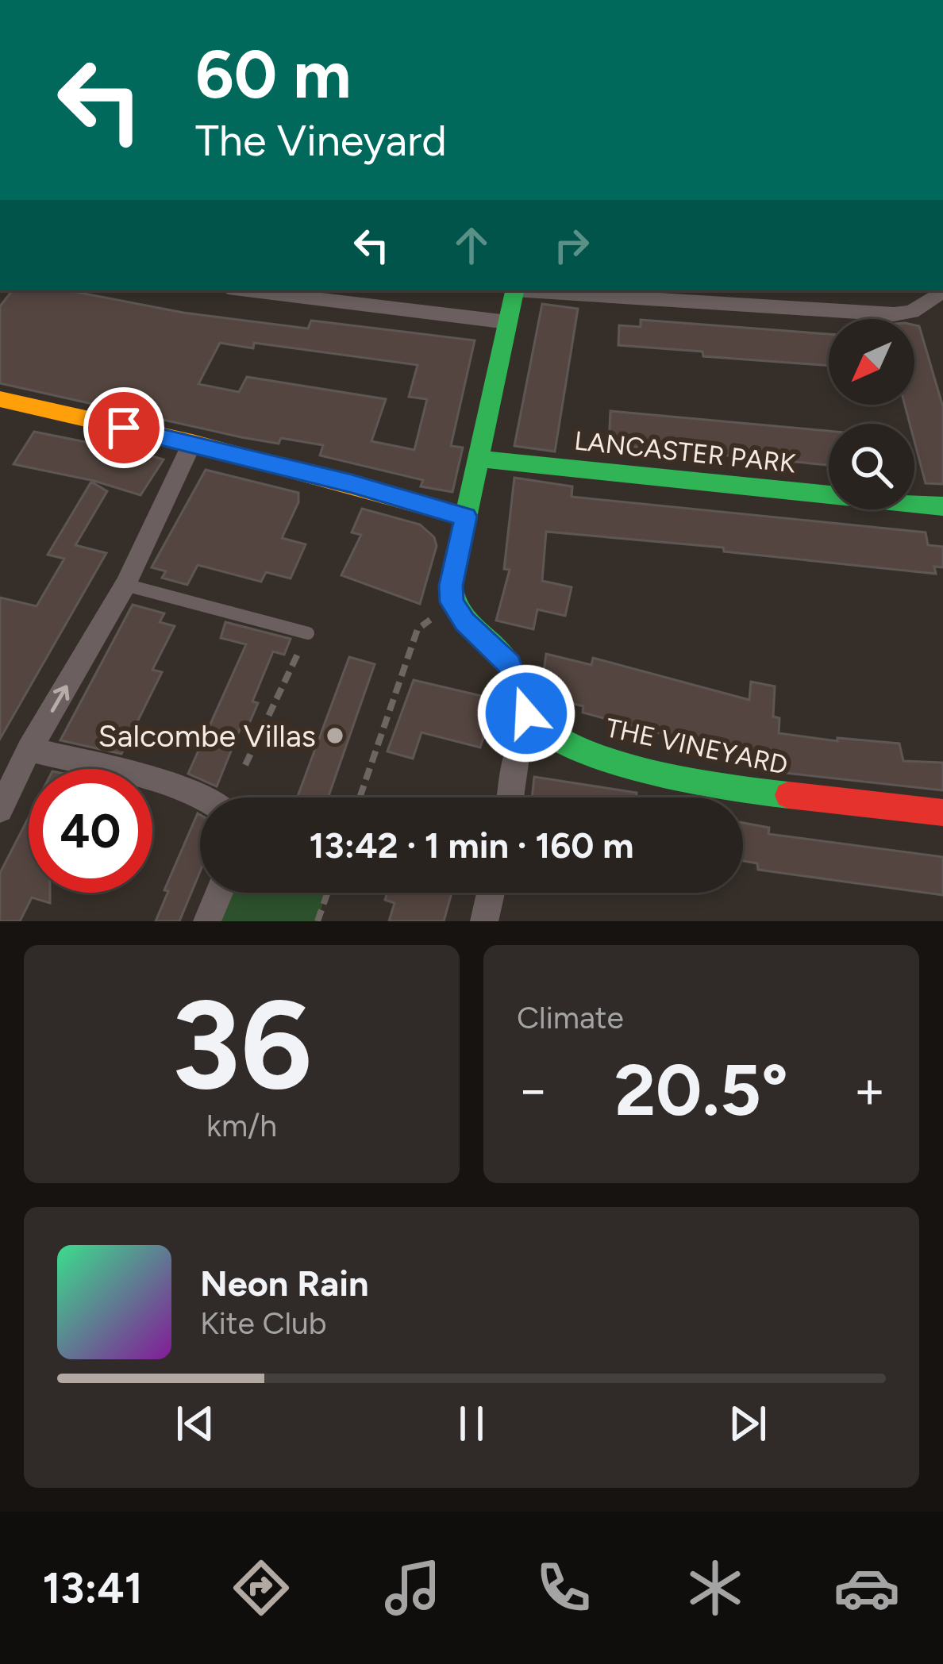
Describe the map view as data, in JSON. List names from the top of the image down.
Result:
{
  "streets": {
    "street": ["LANCASTER PARK", "THE VINEYARD"]
  },
  "places": ["Salcombe Villas"],
  "north": "bottom left",
  "page": {
    "turn": ["60 m", "The Vineyard"],
    "limit": "40",
    "trip": "13:42 · 1 min · 160 m",
    "tile": [
      ["36", "km/h"],
      "Climate"
    ],
    "heat": ["−", "20.5°", "+"],
    "song": ["Neon Rain", "Kite Club"],
    "tabs": "13:41"
  }
}
